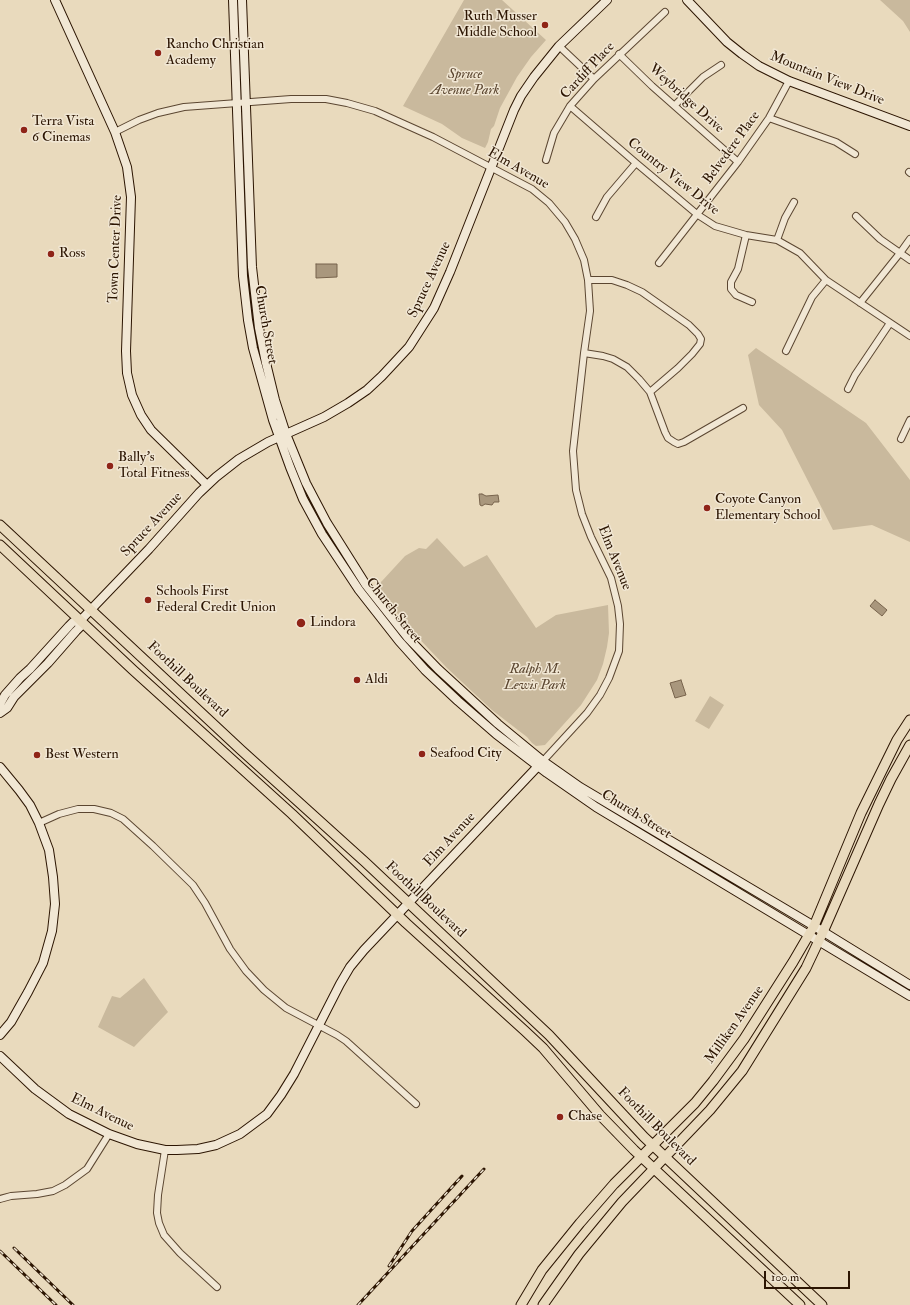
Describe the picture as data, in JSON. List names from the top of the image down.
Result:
{
  "streets": {
    "main road": ["Foothill Boulevard", "Milliken Avenue"],
    "street": [
      "Cardiff Place",
      "Mountain View Drive",
      "Weybridge Drive",
      "Belvedere Place",
      "Elm Avenue",
      "Country View Drive",
      "Town Center Drive",
      "Spruce Avenue",
      "Church Street"
    ]
  },
  "crossings": [
    ["Cardiff Place", "Weybridge Drive"],
    ["Cardiff Place", "Country View Drive"],
    ["Mountain View Drive", "Belvedere Place"],
    ["Weybridge Drive", "Belvedere Place"],
    ["Belvedere Place", "Country View Drive"],
    ["Elm Avenue", "Town Center Drive"],
    ["Elm Avenue", "Spruce Avenue"],
    ["Elm Avenue", "Church Street"],
    ["Elm Avenue", "Foothill Boulevard"],
    ["Town Center Drive", "Spruce Avenue"],
    ["Spruce Avenue", "Church Street"],
    ["Spruce Avenue", "Foothill Boulevard"],
    ["Church Street", "Milliken Avenue"],
    ["Foothill Boulevard", "Milliken Avenue"]
  ],
  "parks": ["Spruce Avenue Park", "Ralph M. Lewis Park"],
  "places": [
    "Ruth Musser Middle School",
    "Rancho Christian Academy",
    "Terra Vista 6 Cinemas",
    "Ross",
    "Bally's Total Fitness",
    "Coyote Canyon Elementary School",
    "Schools First Federal Credit Union",
    "Lindora",
    "Aldi",
    "Seafood City",
    "Best Western",
    "Chase"
  ],
  "scale_bar": "100 m"
}
